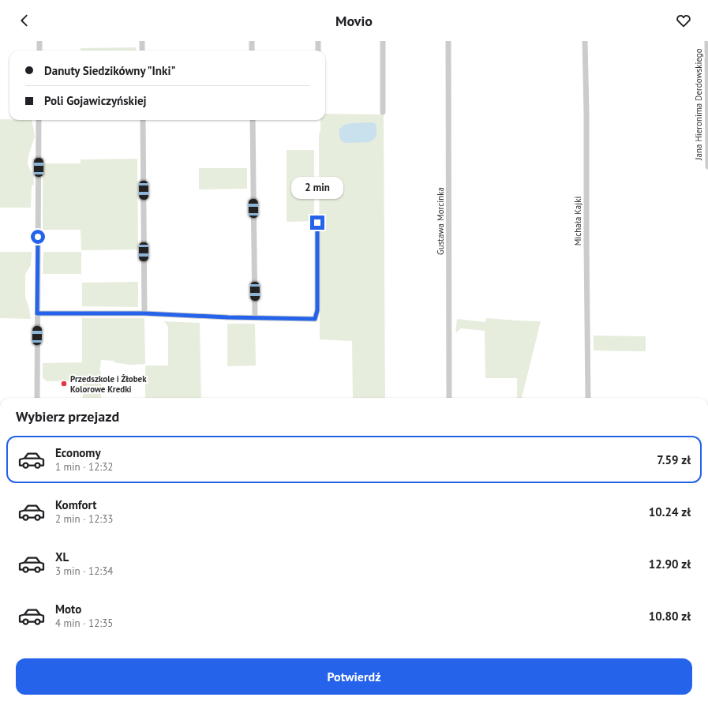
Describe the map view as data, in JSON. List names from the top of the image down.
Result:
{
  "streets": {
    "street": ["Jana Hieronima Derdowskiego", "Gustawa Morcinka", "Michała Kajki"]
  },
  "places": ["Przedszkole i Żłobek Kolorowe Kredki"],
  "page": {
    "header": "Movio",
    "banner": ["Danuty Siedzikówny \"Inki\"", "Poli Gojawiczyńskiej"],
    "bubble": "2 min",
    "heading": "Wybierz przejazd",
    "list": [
      {
        "name": "Economy",
        "note": "1 min · 12:32",
        "value": "7.59 zł"
      },
      {
        "name": "Komfort",
        "note": "2 min · 12:33",
        "value": "10.24 zł"
      },
      {
        "name": "XL",
        "note": "3 min · 12:34",
        "value": "12.90 zł"
      },
      {
        "name": "Moto",
        "note": "4 min · 12:35",
        "value": "10.80 zł"
      }
    ],
    "buttons": "Potwierdź"
  }
}
